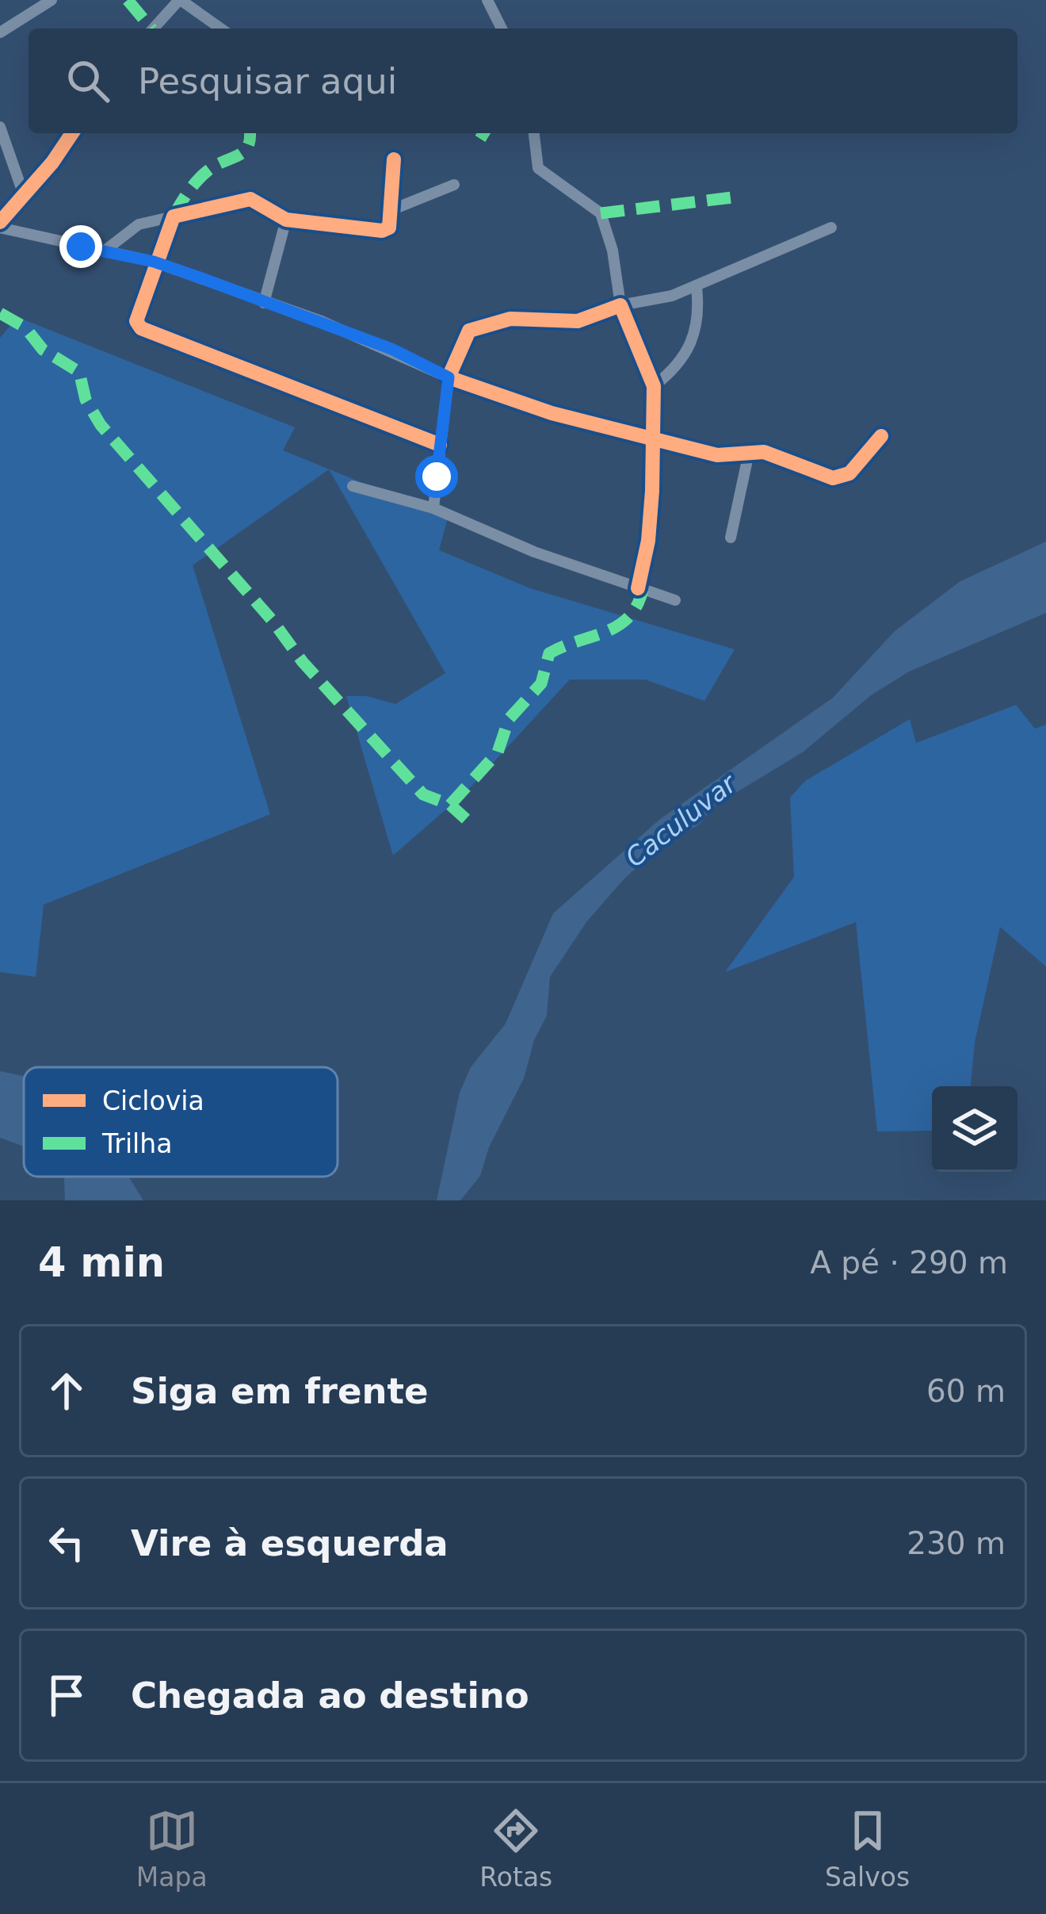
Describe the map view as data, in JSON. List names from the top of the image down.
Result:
{
  "water": ["Caculuvar"],
  "legend": ["Ciclovia", "Trilha"],
  "page": {
    "search": "Pesquisar aqui",
    "heading": ["4 min", "A pé · 290 m"],
    "list": [
      ["Siga em frente", "60 m"],
      ["Vire à esquerda", "230 m"],
      "Chegada ao destino"
    ],
    "nav": ["Mapa", "Rotas", "Salvos"]
  }
}
